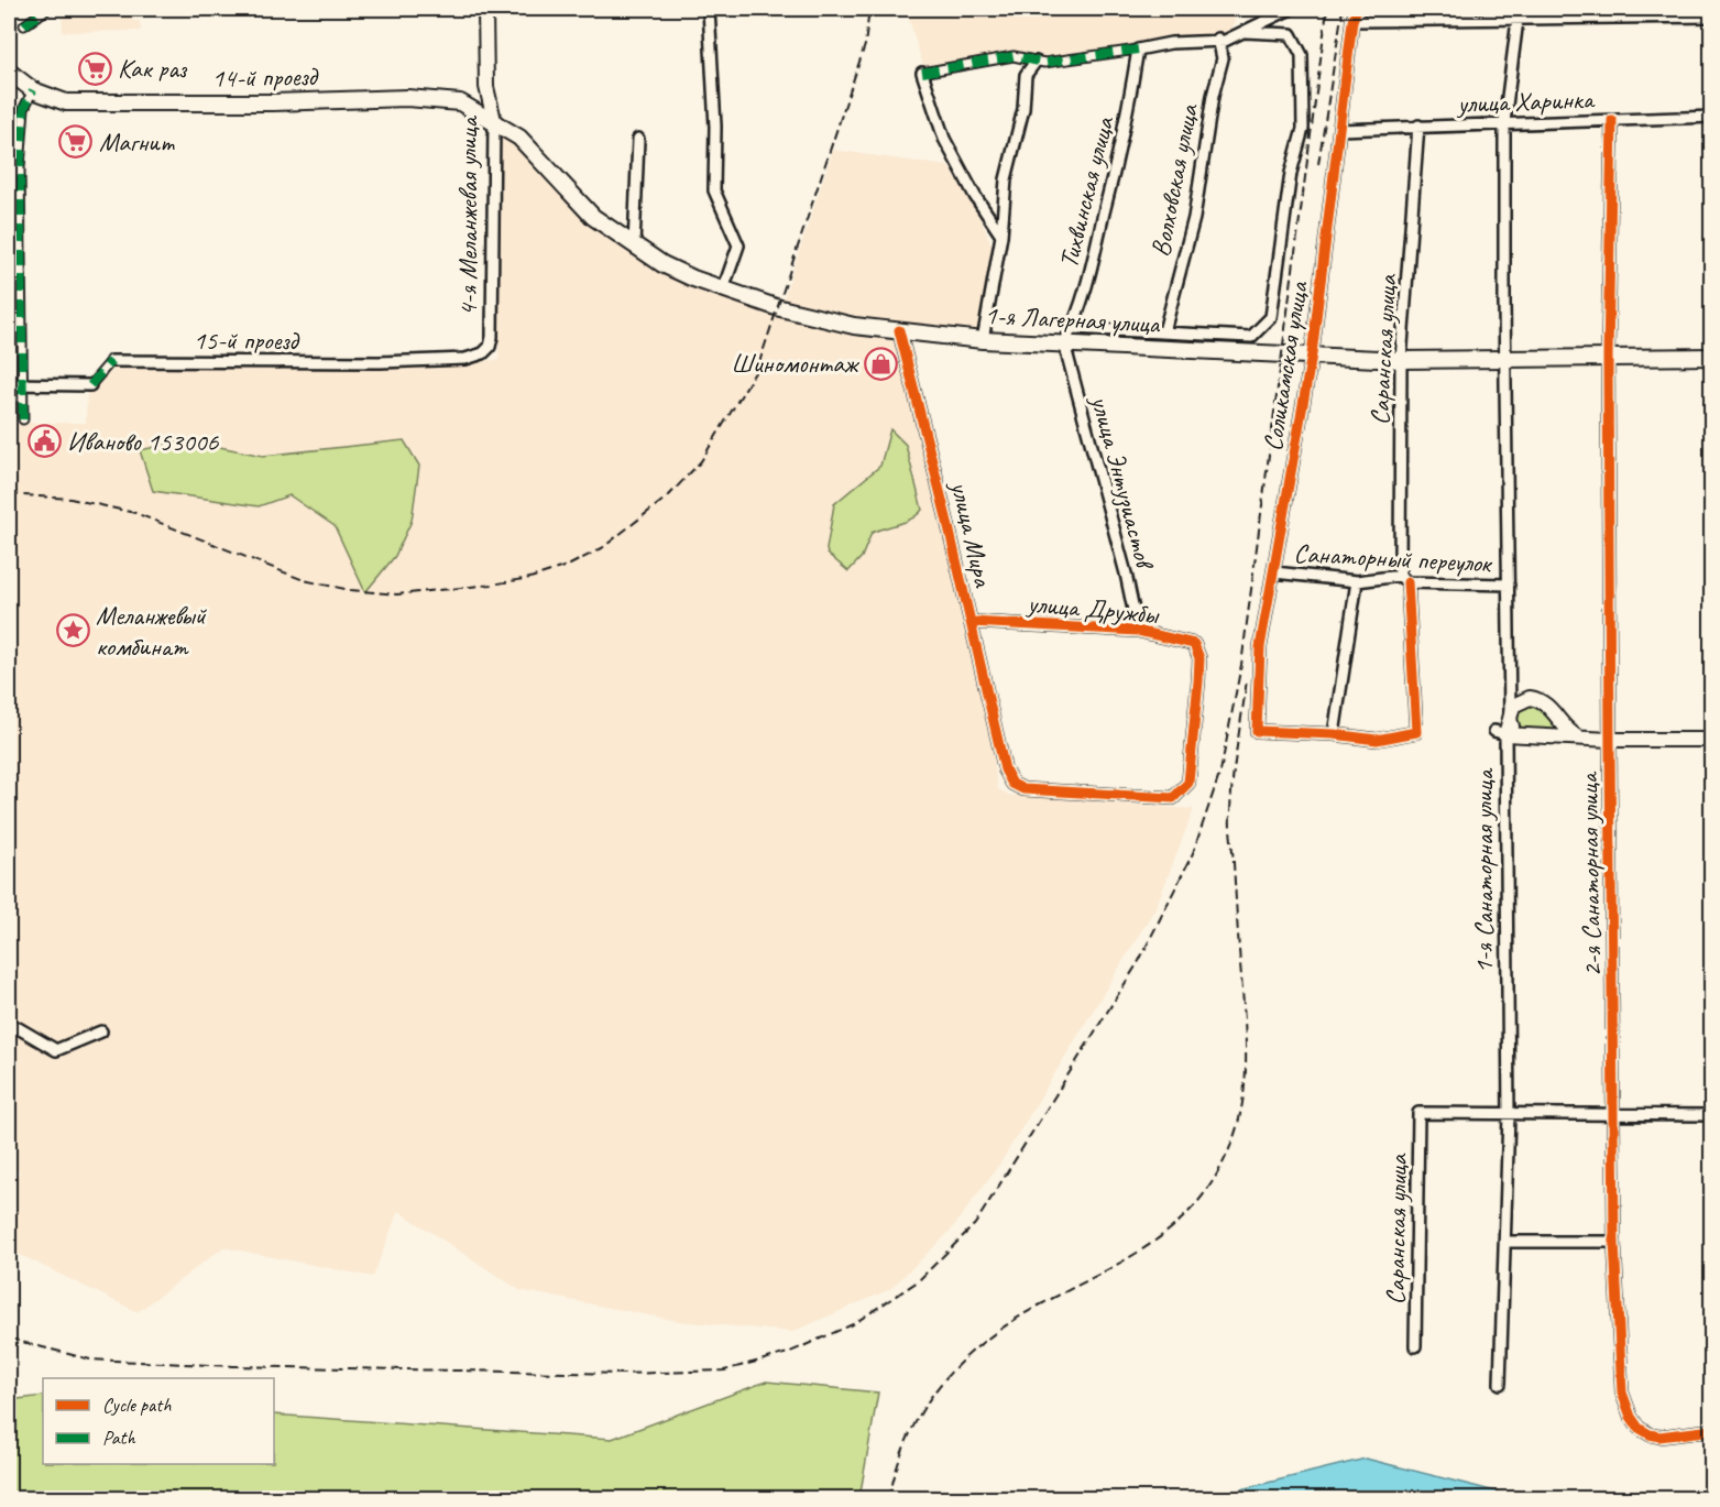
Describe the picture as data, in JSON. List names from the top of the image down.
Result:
{
  "streets": {
    "main road": ["14-й проезд", "1-я Лагерная улица"],
    "street": [
      "улица Харинка",
      "Волховская улица",
      "Тихвинская улица",
      "4-я Меланжевая улица",
      "15-й проезд",
      "Саранская улица",
      "Соликамская улица",
      "улица Энтузиастов",
      "улица Мира",
      "Санаторный переулок",
      "улица Дружбы",
      "1-я Санаторная улица",
      "2-я Санаторная улица"
    ]
  },
  "crossings": [
    ["14-й проезд", "4-я Меланжевая улица"],
    ["14-й проезд", "1-я Лагерная улица"],
    ["улица Харинка", "Саранская улица"],
    ["улица Харинка", "Соликамская улица"],
    ["улица Харинка", "1-я Санаторная улица"],
    ["улица Харинка", "2-я Санаторная улица"],
    ["Тихвинская улица", "1-я Лагерная улица"],
    ["Тихвинская улица", "улица Энтузиастов"],
    ["4-я Меланжевая улица", "1-я Лагерная улица"],
    ["4-я Меланжевая улица", "15-й проезд"],
    ["1-я Лагерная улица", "Саранская улица"],
    ["1-я Лагерная улица", "Соликамская улица"],
    ["1-я Лагерная улица", "улица Энтузиастов"],
    ["1-я Лагерная улица", "улица Мира"],
    ["1-я Лагерная улица", "1-я Санаторная улица"],
    ["1-я Лагерная улица", "2-я Санаторная улица"],
    ["Саранская улица", "Соликамская улица"],
    ["Саранская улица", "Санаторный переулок"],
    ["Саранская улица", "1-я Санаторная улица"],
    ["Соликамская улица", "Санаторный переулок"],
    ["улица Энтузиастов", "улица Дружбы"],
    ["улица Мира", "улица Дружбы"],
    ["Санаторный переулок", "1-я Санаторная улица"]
  ],
  "places": {
    "supermarket": ["Как раз", "Магнит"],
    "shop": ["Шиномонтаж"],
    "public building": ["Иваново 153006"],
    "place": ["Меланжевый комбинат"]
  },
  "legend": ["Cycle path", "Path"]
}
